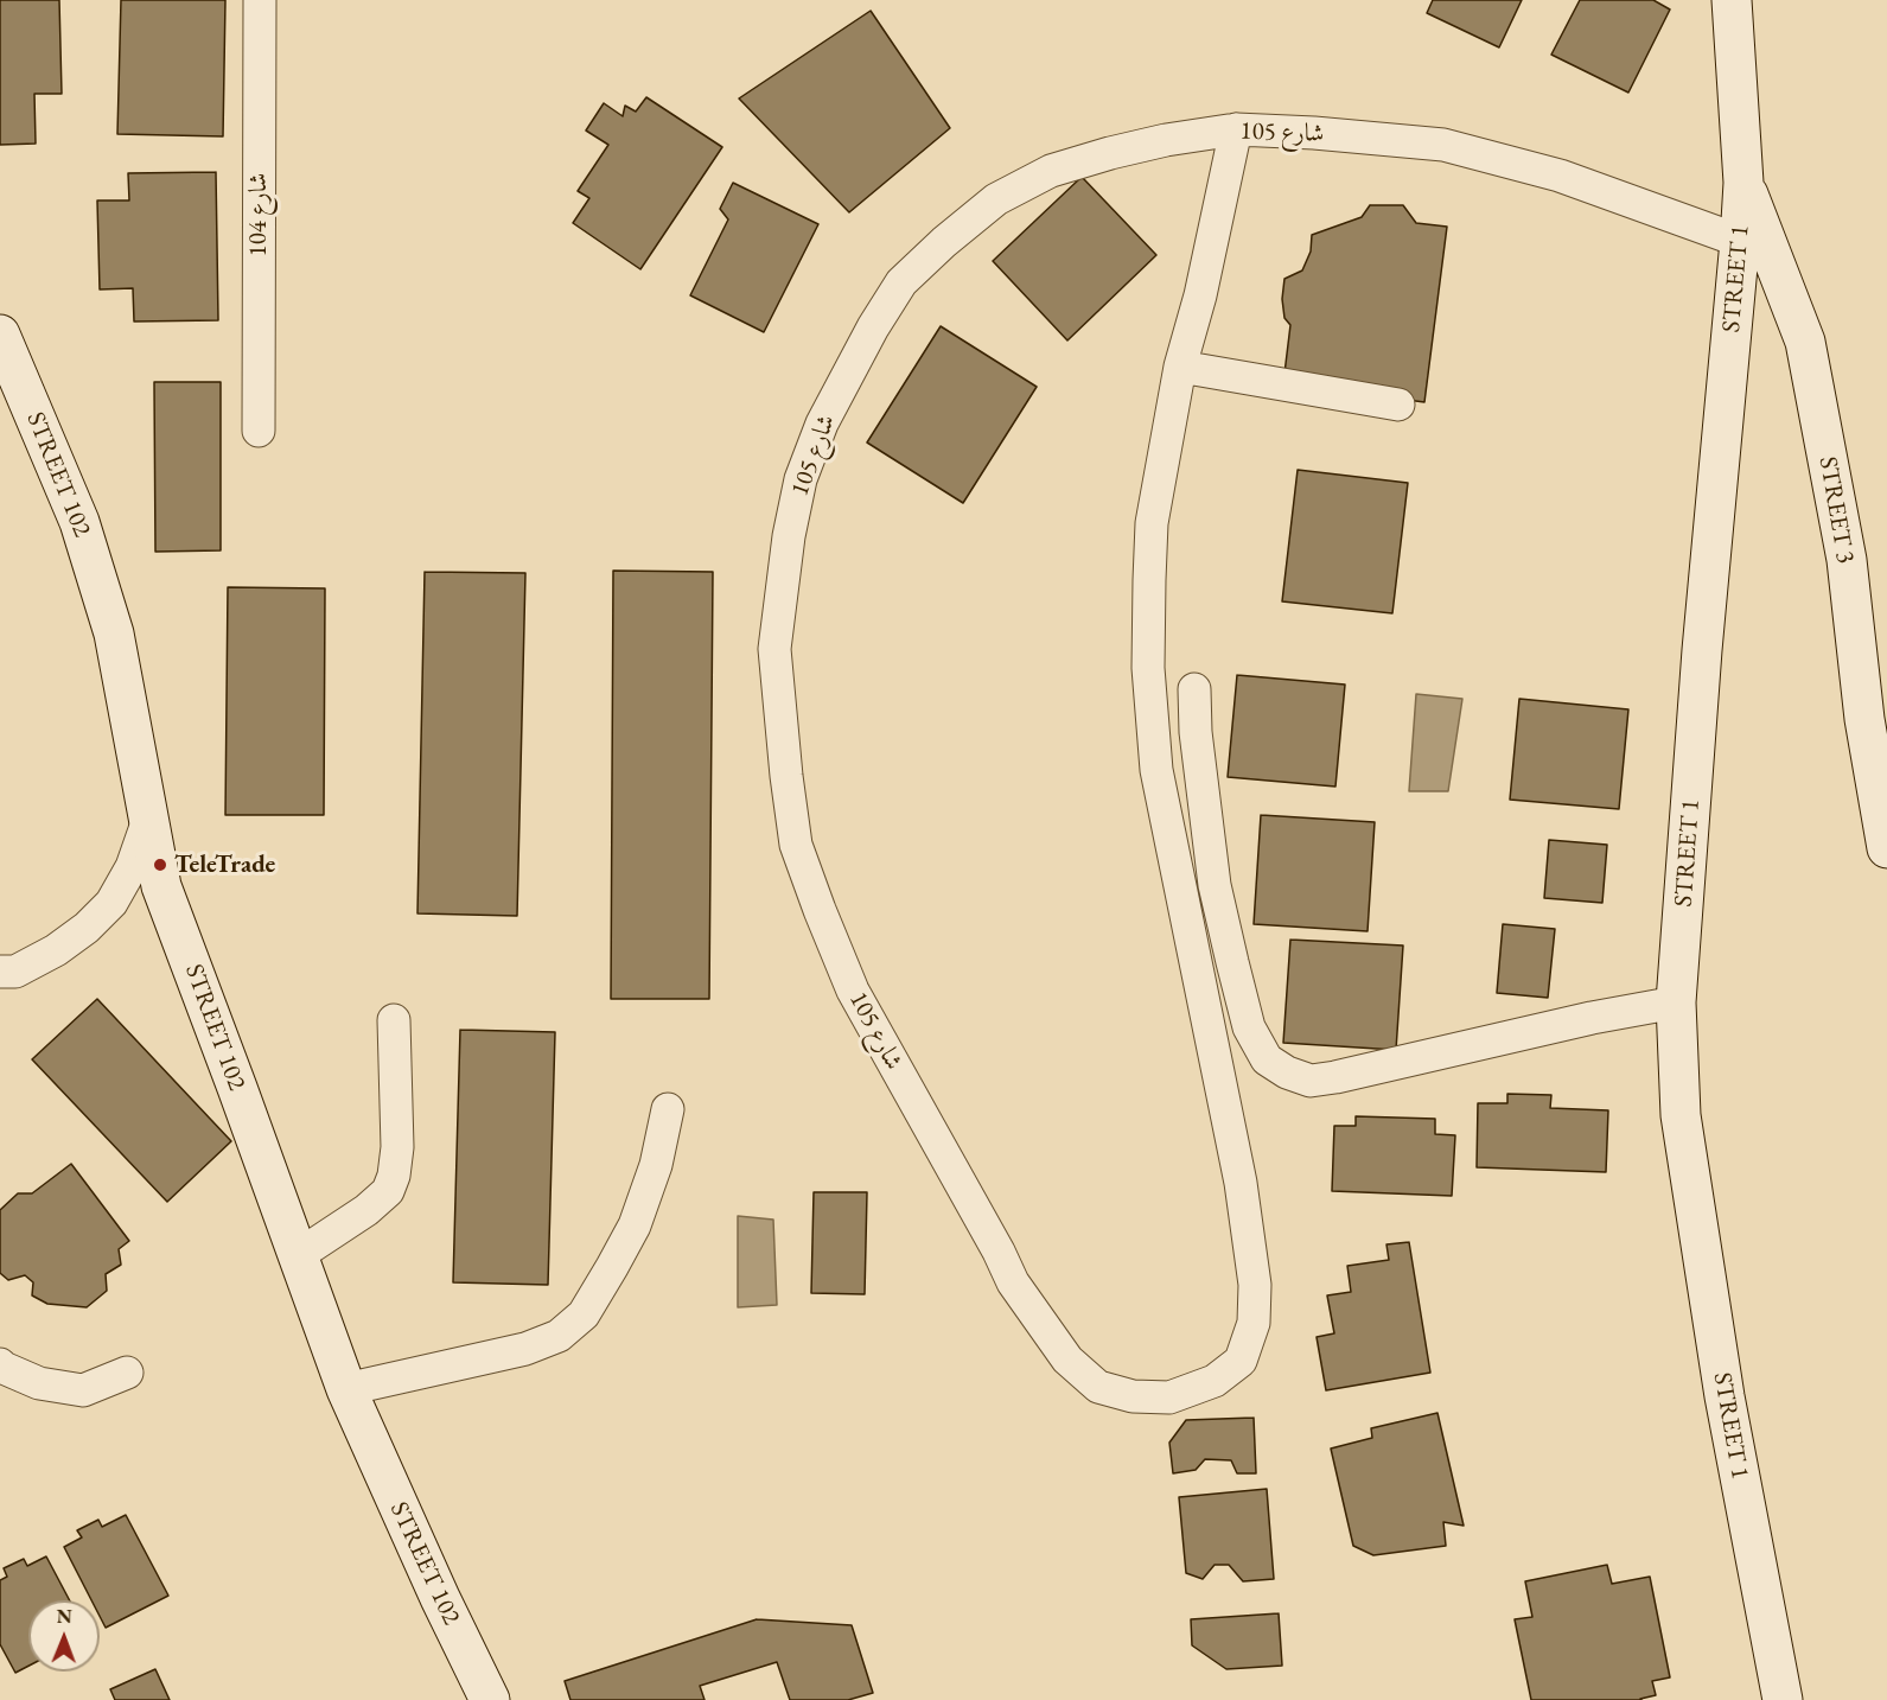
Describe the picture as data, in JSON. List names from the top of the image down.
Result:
{
  "streets": {
    "street": [
      "شارع 105",
      "شارع 104",
      "STREET 1",
      "STREET 102",
      "STREET 3"
    ]
  },
  "crossings": [
    ["شارع 105", "STREET 1"],
    ["STREET 1", "STREET 3"]
  ],
  "places": ["TeleTrade"],
  "north": "top"
}
